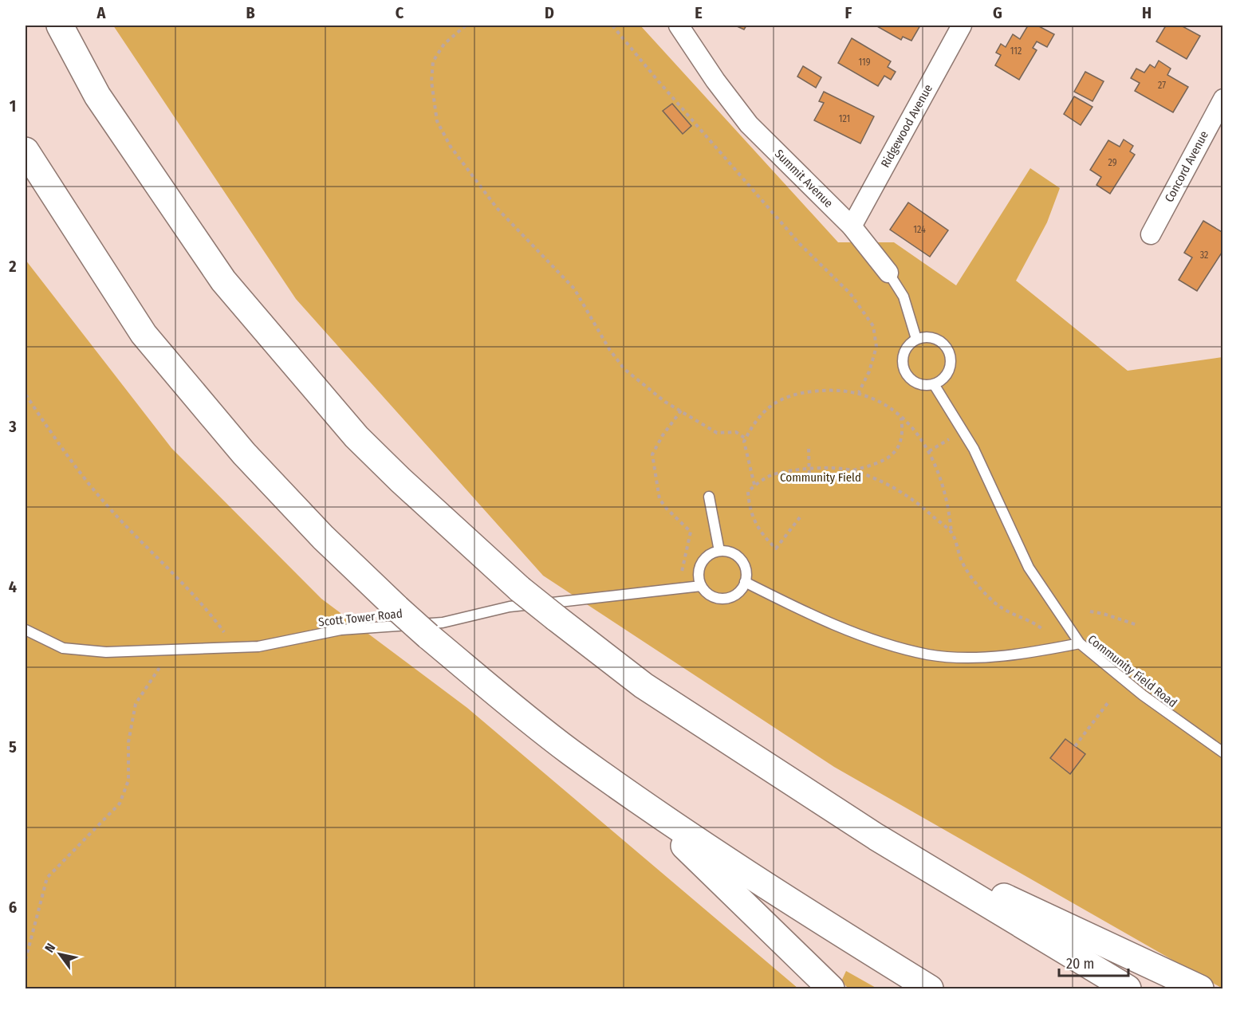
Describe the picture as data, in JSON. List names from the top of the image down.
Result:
{
  "streets": {
    "street": ["Ridgewood Avenue", "Concord Avenue", "Summit Avenue"],
    "lane": ["Scott Tower Road", "Community Field Road"]
  },
  "crossings": [
    ["Ridgewood Avenue", "Summit Avenue"],
    ["Scott Tower Road", "Community Field Road"]
  ],
  "parks": ["Community Field"],
  "house_numbers": [
    "112",
    "119",
    "27",
    "121",
    "29",
    "124",
    "32"
  ],
  "scale_bar": "20 m",
  "north": "top left",
  "grid": {
    "columns": [
      "A",
      "B",
      "C",
      "D",
      "E",
      "F",
      "G",
      "H"
    ],
    "rows": [
      "1",
      "2",
      "3",
      "4",
      "5",
      "6"
    ]
  }
}
